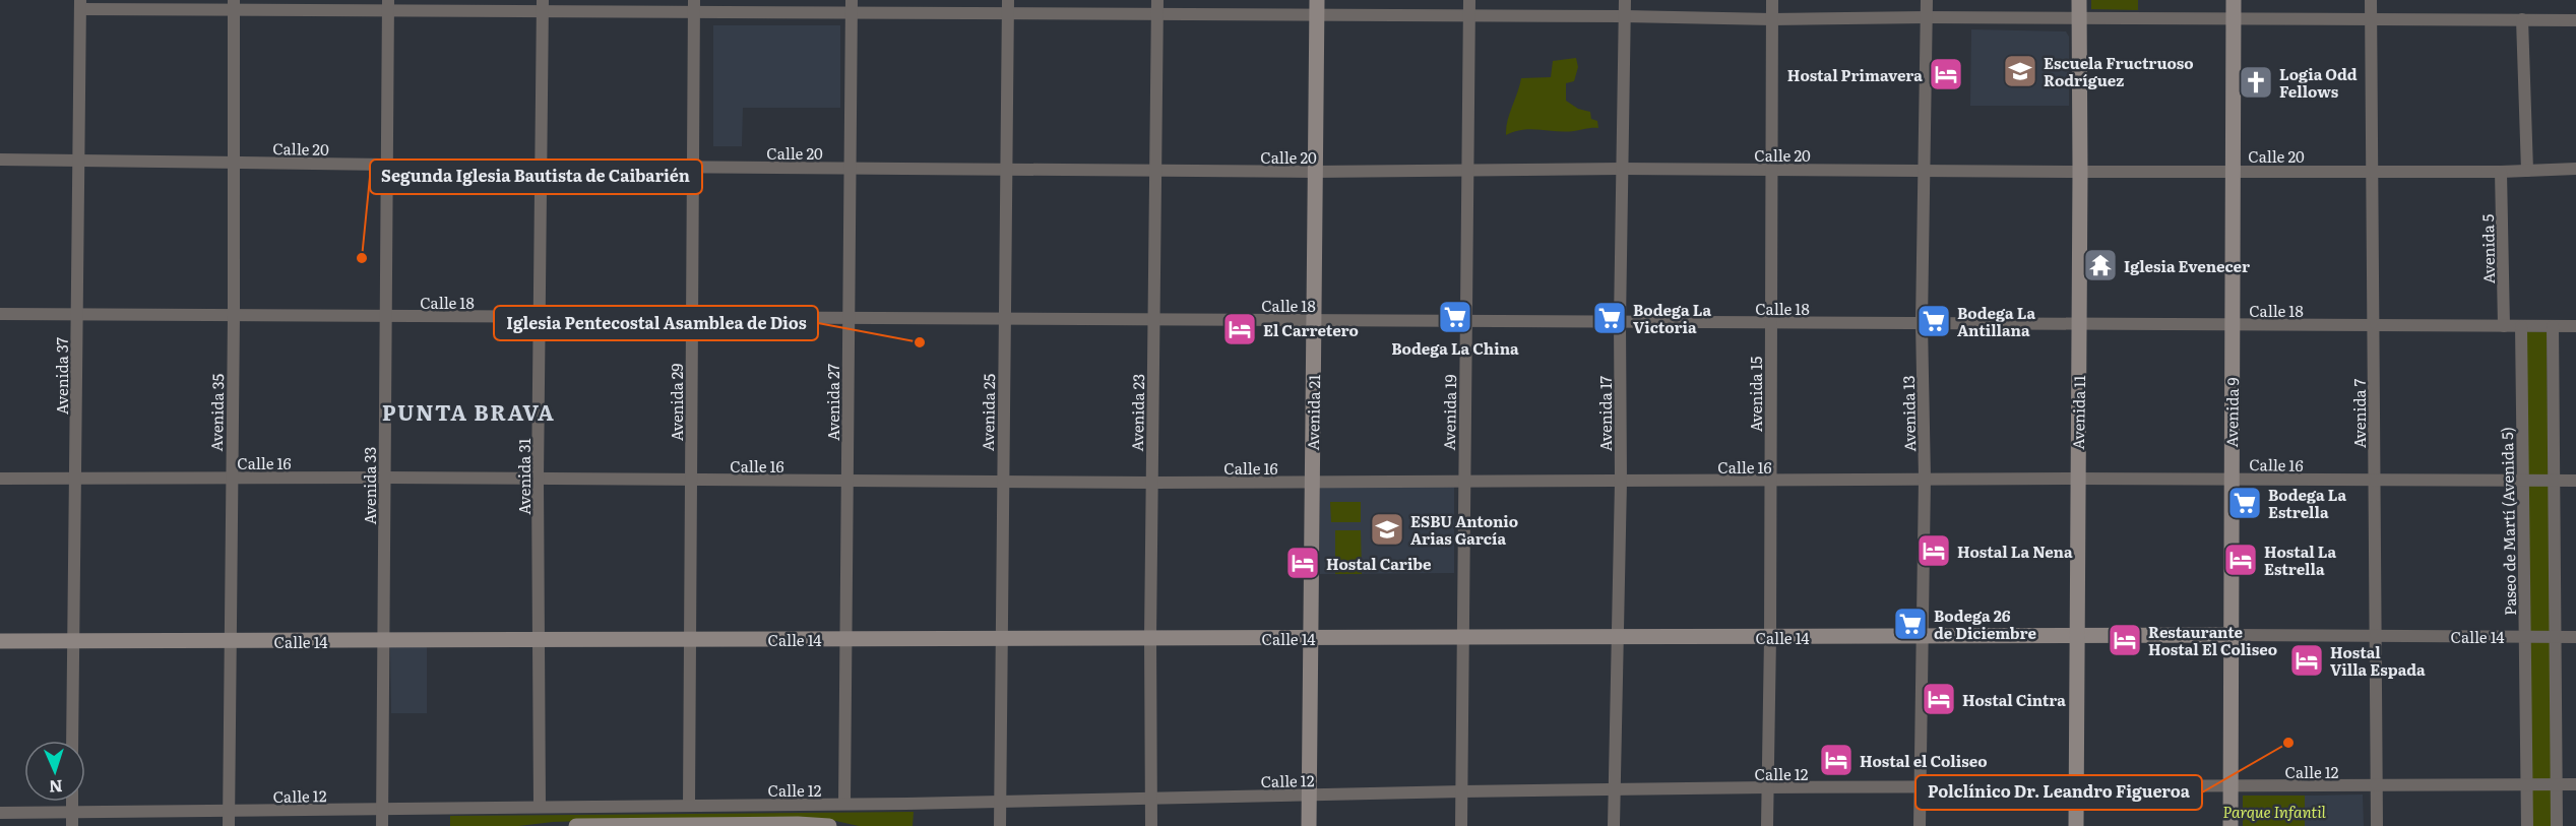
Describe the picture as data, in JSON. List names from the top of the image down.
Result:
{
  "streets": {
    "main road": [
      "Avenida 21",
      "Avenida 11",
      "Avenida 9",
      "Calle 14"
    ],
    "street": [
      "Calle 20",
      "Avenida 5",
      "Calle 18",
      "Avenida 37",
      "Avenida 15",
      "Avenida 29",
      "Avenida 27",
      "Avenida 35",
      "Avenida 25",
      "Avenida 23",
      "Avenida 19",
      "Avenida 17",
      "Avenida 13",
      "Avenida 7",
      "Calle 16",
      "Avenida 31",
      "Avenida 33",
      "Paseo de Martí (Avenida 5)",
      "Calle 12"
    ]
  },
  "crossings": [
    ["Calle 20", "Avenida 5"],
    ["Calle 20", "Avenida 37"],
    ["Calle 20", "Avenida 15"],
    ["Calle 20", "Avenida 29"],
    ["Calle 20", "Avenida 27"],
    ["Calle 20", "Avenida 35"],
    ["Calle 20", "Avenida 25"],
    ["Calle 20", "Avenida 23"],
    ["Calle 20", "Avenida 21"],
    ["Calle 20", "Avenida 19"],
    ["Calle 20", "Avenida 11"],
    ["Calle 20", "Avenida 9"],
    ["Calle 20", "Avenida 17"],
    ["Calle 20", "Avenida 13"],
    ["Calle 20", "Avenida 7"],
    ["Calle 20", "Avenida 31"],
    ["Calle 20", "Avenida 33"],
    ["Avenida 5", "Calle 18"],
    ["Calle 18", "Avenida 37"],
    ["Calle 18", "Avenida 15"],
    ["Calle 18", "Avenida 29"],
    ["Calle 18", "Avenida 27"],
    ["Calle 18", "Avenida 35"],
    ["Calle 18", "Avenida 25"],
    ["Calle 18", "Avenida 23"],
    ["Calle 18", "Avenida 21"],
    ["Calle 18", "Avenida 19"],
    ["Calle 18", "Avenida 11"],
    ["Calle 18", "Avenida 9"],
    ["Calle 18", "Avenida 17"],
    ["Calle 18", "Avenida 13"],
    ["Calle 18", "Avenida 7"],
    ["Calle 18", "Avenida 31"],
    ["Calle 18", "Avenida 33"],
    ["Calle 18", "Paseo de Martí (Avenida 5)"],
    ["Avenida 37", "Calle 16"],
    ["Avenida 37", "Calle 14"],
    ["Avenida 15", "Calle 16"],
    ["Avenida 15", "Calle 14"],
    ["Avenida 15", "Calle 12"],
    ["Avenida 29", "Calle 16"],
    ["Avenida 29", "Calle 14"],
    ["Avenida 29", "Calle 12"],
    ["Avenida 27", "Calle 16"],
    ["Avenida 27", "Calle 14"],
    ["Avenida 27", "Calle 12"],
    ["Avenida 35", "Calle 16"],
    ["Avenida 35", "Calle 14"],
    ["Avenida 35", "Calle 12"],
    ["Avenida 25", "Calle 16"],
    ["Avenida 25", "Calle 14"],
    ["Avenida 25", "Calle 12"],
    ["Avenida 23", "Calle 16"],
    ["Avenida 23", "Calle 14"],
    ["Avenida 23", "Calle 12"],
    ["Avenida 21", "Calle 16"],
    ["Avenida 21", "Calle 14"],
    ["Avenida 21", "Calle 12"],
    ["Avenida 19", "Calle 16"],
    ["Avenida 19", "Calle 14"],
    ["Avenida 19", "Calle 12"],
    ["Avenida 11", "Calle 16"],
    ["Avenida 11", "Calle 14"],
    ["Avenida 11", "Calle 12"],
    ["Avenida 9", "Calle 16"],
    ["Avenida 9", "Calle 14"],
    ["Avenida 9", "Calle 12"],
    ["Avenida 17", "Calle 16"],
    ["Avenida 17", "Calle 14"],
    ["Avenida 17", "Calle 12"],
    ["Avenida 13", "Calle 16"],
    ["Avenida 13", "Calle 14"],
    ["Avenida 13", "Calle 12"],
    ["Avenida 7", "Calle 16"],
    ["Avenida 7", "Calle 14"],
    ["Avenida 7", "Calle 12"],
    ["Calle 16", "Avenida 31"],
    ["Calle 16", "Avenida 33"],
    ["Calle 16", "Paseo de Martí (Avenida 5)"],
    ["Avenida 31", "Calle 14"],
    ["Avenida 31", "Calle 12"],
    ["Avenida 33", "Calle 14"],
    ["Avenida 33", "Calle 12"],
    ["Paseo de Martí (Avenida 5)", "Calle 14"],
    ["Paseo de Martí (Avenida 5)", "Calle 12"]
  ],
  "districts": ["PUNTA BRAVA"],
  "parks": ["Parque Infantil"],
  "places": {
    "school or university": ["Escuela Fructruoso Rodríguez", "ESBU Antonio Arias García"],
    "hotel": [
      "Hostal Primavera",
      "El Carretero",
      "Hostal La Nena",
      "Hostal La Estrella",
      "Hostal Caribe",
      "Restaurante Hostal El Coliseo",
      "Hostal Villa Espada",
      "Hostal Cintra",
      "Hostal el Coliseo"
    ],
    "church": ["Logia Odd Fellows"],
    "other": ["Segunda Iglesia Bautista de Caibarién", "Iglesia Pentecostal Asamblea de Dios", "Polclínico Dr. Leandro Figueroa"],
    "temple": ["Iglesia Evenecer"],
    "supermarket": [
      "Bodega La China",
      "Bodega La Victoria",
      "Bodega La Antillana",
      "Bodega La Estrella",
      "Bodega 26 de Diciembre"
    ]
  },
  "north": "bottom"
}
